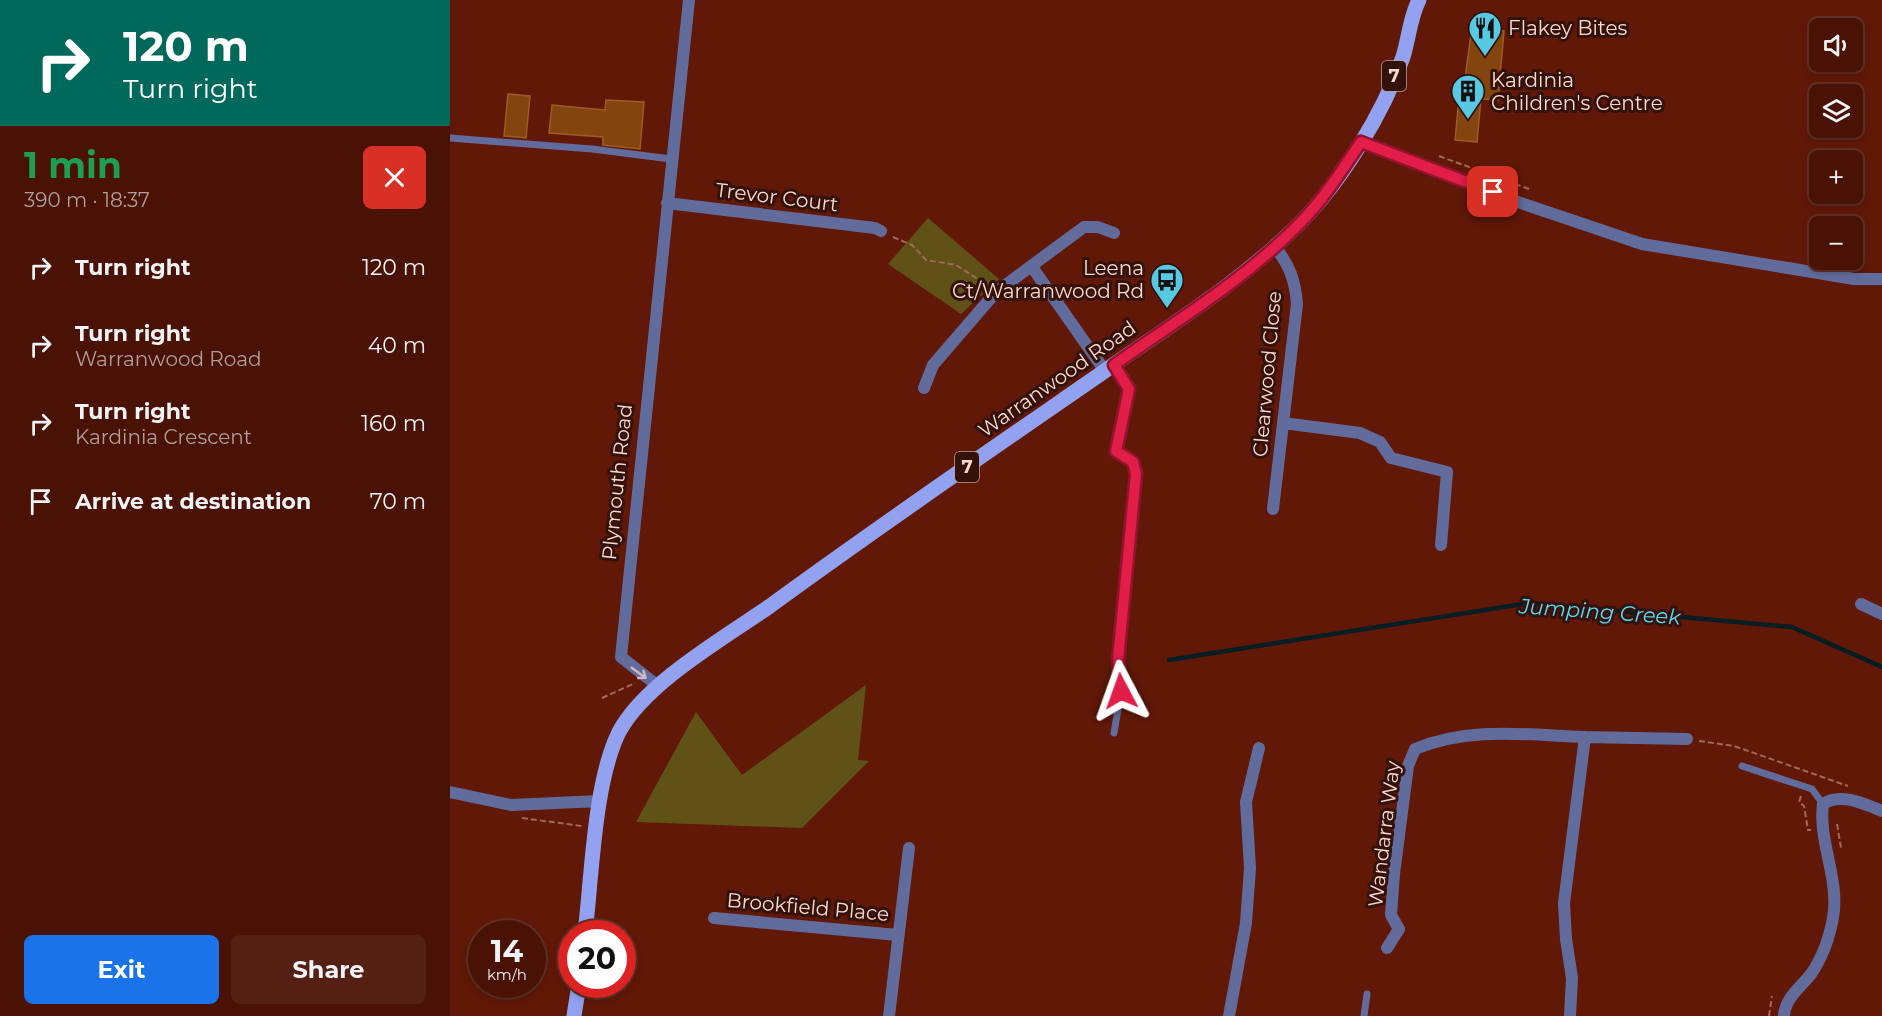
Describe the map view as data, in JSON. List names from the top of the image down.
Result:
{
  "streets": {
    "main road": ["7", "Warranwood Road"],
    "street": [
      "Trevor Court",
      "Clearwood Close",
      "Plymouth Road",
      "Wandarra Way",
      "Brookfield Place"
    ]
  },
  "crossings": [
    ["7", "Warranwood Road"],
    ["7", "Plymouth Road"],
    ["Trevor Court", "Plymouth Road"],
    ["Clearwood Close", "Warranwood Road"],
    ["Warranwood Road", "Plymouth Road"]
  ],
  "one_way": ["Plymouth Road"],
  "water": ["Jumping Creek"],
  "places": {
    "restaurant": ["Flakey Bites"],
    "building": ["Kardinia Children's Centre"],
    "bus stop": ["Leena Ct/Warranwood Rd"]
  },
  "page": {
    "turn": ["120 m", "Turn right"],
    "map_buttons": ["+", "−"],
    "heading": ["1 min", "390 m · 18:37"],
    "list": [
      {
        "name": "Turn right",
        "value": "120 m"
      },
      {
        "name": "Turn right",
        "note": "Warranwood Road",
        "value": "40 m"
      },
      {
        "name": "Turn right",
        "note": "Kardinia Crescent",
        "value": "160 m"
      },
      {
        "name": "Arrive at destination",
        "value": "70 m"
      }
    ],
    "speed": "14 km/h",
    "limit": "20",
    "buttons": ["Exit", "Share"]
  }
}
